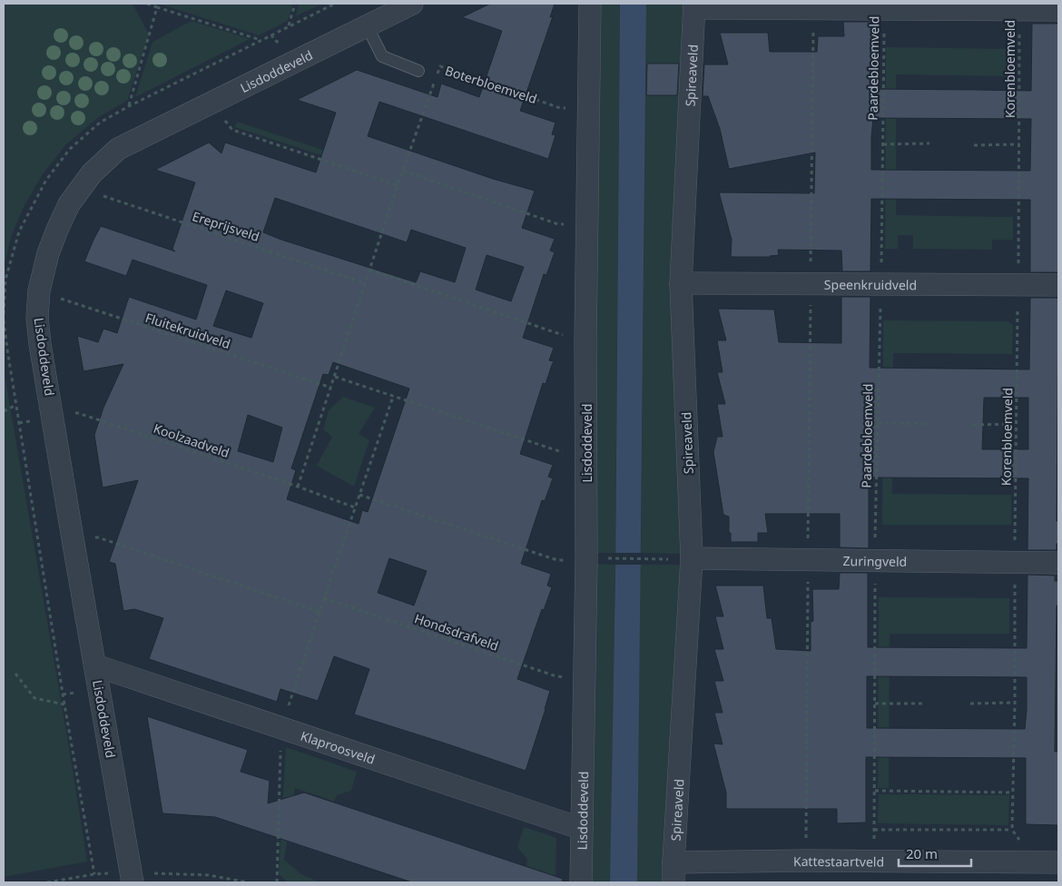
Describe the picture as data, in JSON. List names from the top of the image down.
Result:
{
  "streets": {
    "street": [
      "Lisdoddeveld",
      "Spireaveld",
      "Speenkruidveld",
      "Zuringveld",
      "Klaproosveld",
      "Kattestaartveld"
    ],
    "path": [
      "Paardebloemveld",
      "Korenbloemveld",
      "Boterbloemveld",
      "Ereprijsveld",
      "Fluitekruidveld",
      "Koolzaadveld",
      "Hondsdrafveld"
    ]
  },
  "crossings": [
    ["Paardebloemveld", "Speenkruidveld"],
    ["Paardebloemveld", "Zuringveld"],
    ["Paardebloemveld", "Kattestaartveld"],
    ["Korenbloemveld", "Speenkruidveld"],
    ["Korenbloemveld", "Zuringveld"],
    ["Korenbloemveld", "Kattestaartveld"],
    ["Lisdoddeveld", "Boterbloemveld"],
    ["Lisdoddeveld", "Ereprijsveld"],
    ["Lisdoddeveld", "Fluitekruidveld"],
    ["Lisdoddeveld", "Koolzaadveld"],
    ["Lisdoddeveld", "Hondsdrafveld"],
    ["Lisdoddeveld", "Klaproosveld"],
    ["Spireaveld", "Speenkruidveld"],
    ["Spireaveld", "Zuringveld"],
    ["Spireaveld", "Kattestaartveld"]
  ],
  "scale_bar": "20 m"
}
